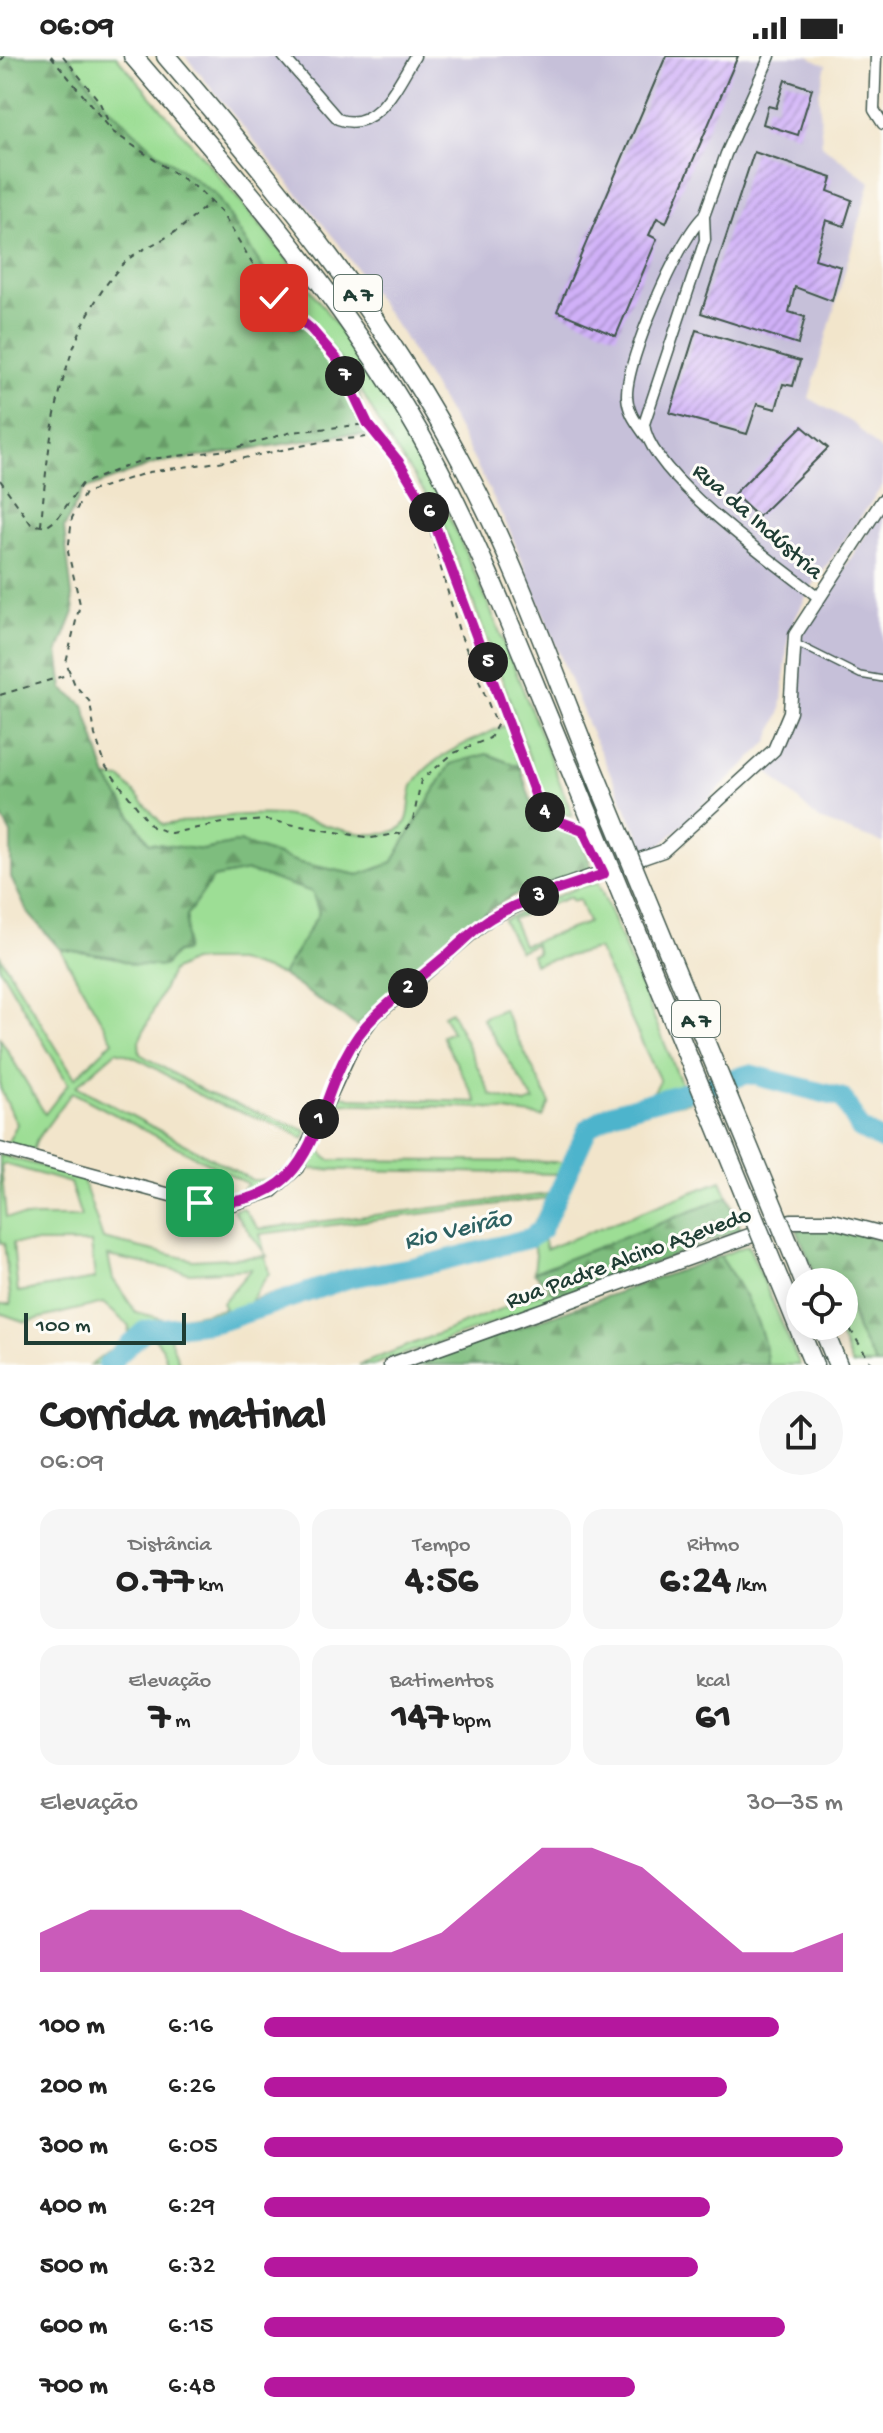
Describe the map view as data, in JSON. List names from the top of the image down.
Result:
{
  "streets": {
    "highway": ["A 7"],
    "main road": ["Rua Padre Alcino Azevedo"],
    "street": ["Rua da Indústria"]
  },
  "water": ["Rio Veirão"],
  "scale_bar": "100 m",
  "page": {
    "status": "06:09",
    "pins": [
      "7",
      "6",
      "5",
      "4",
      "3",
      "2",
      "1"
    ],
    "scale": "100 m",
    "heading": ["Corrida matinal", "06:09"],
    "stats": [
      ["Distância", "0.77 km"],
      ["Tempo", "4:56"],
      ["Ritmo", "6:24 /km"],
      ["Elevação", "7 m"],
      ["Batimentos", "147 bpm"],
      ["kcal", "61"]
    ],
    "chart": ["Elevação", "30–35 m"],
    "list": [
      {
        "name": "100 m",
        "note": "6:16"
      },
      {
        "name": "200 m",
        "note": "6:26"
      },
      {
        "name": "300 m",
        "note": "6:05"
      },
      {
        "name": "400 m",
        "note": "6:29"
      },
      {
        "name": "500 m",
        "note": "6:32"
      },
      {
        "name": "600 m",
        "note": "6:15"
      },
      {
        "name": "700 m",
        "note": "6:48"
      }
    ]
  }
}
